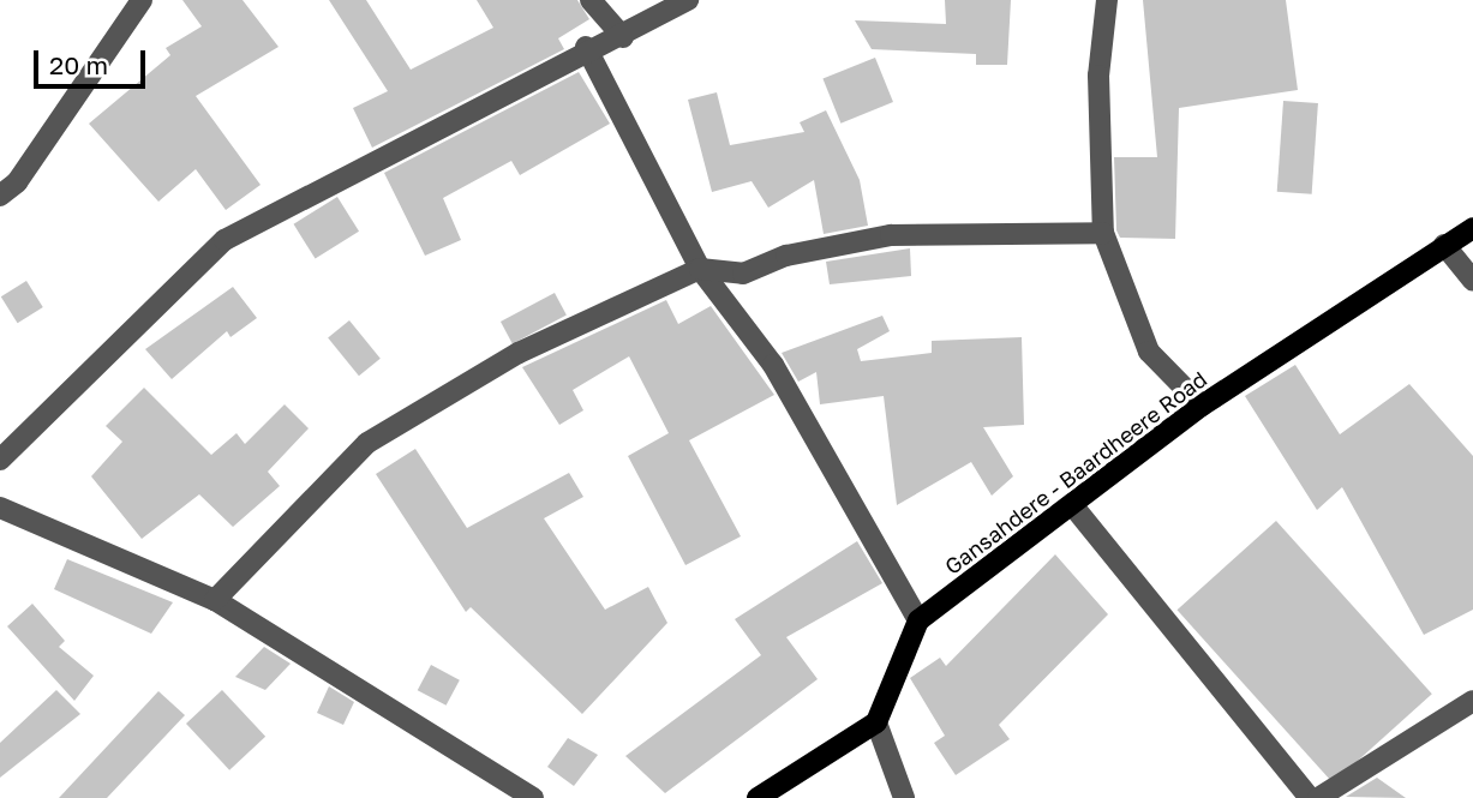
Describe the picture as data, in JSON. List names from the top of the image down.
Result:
{
  "streets": {
    "main road": ["Gansahdere - Baardheere Road"]
  },
  "scale_bar": "20 m"
}
